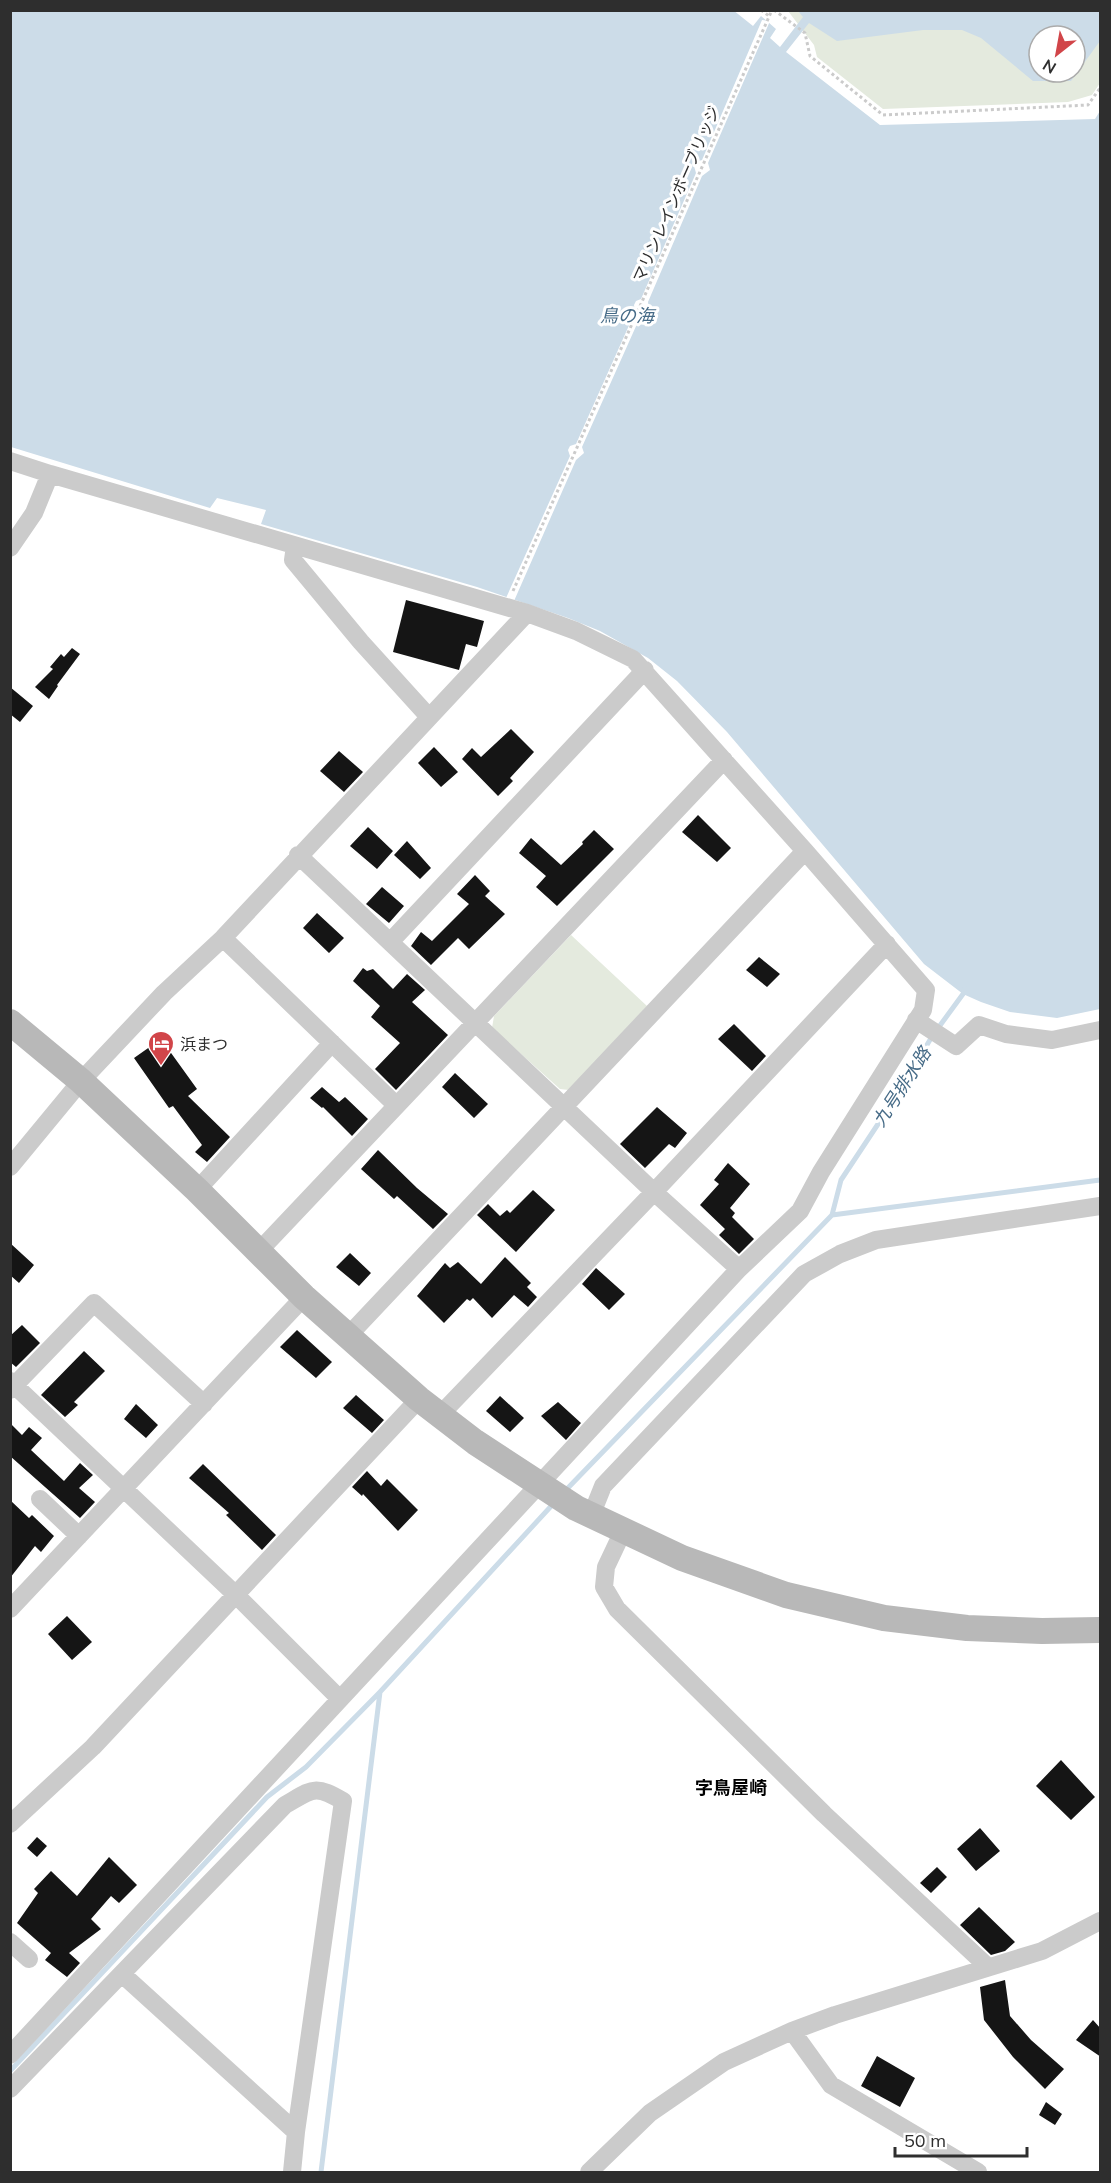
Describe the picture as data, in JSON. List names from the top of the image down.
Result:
{
  "streets": {
    "path": ["マリンレインボーブリッジ"]
  },
  "districts": ["字鳥屋崎"],
  "water": ["鳥の海", "九号排水路"],
  "places": {
    "hotel": ["浜まつ"]
  },
  "scale_bar": "50 m",
  "north": "bottom left"
}
